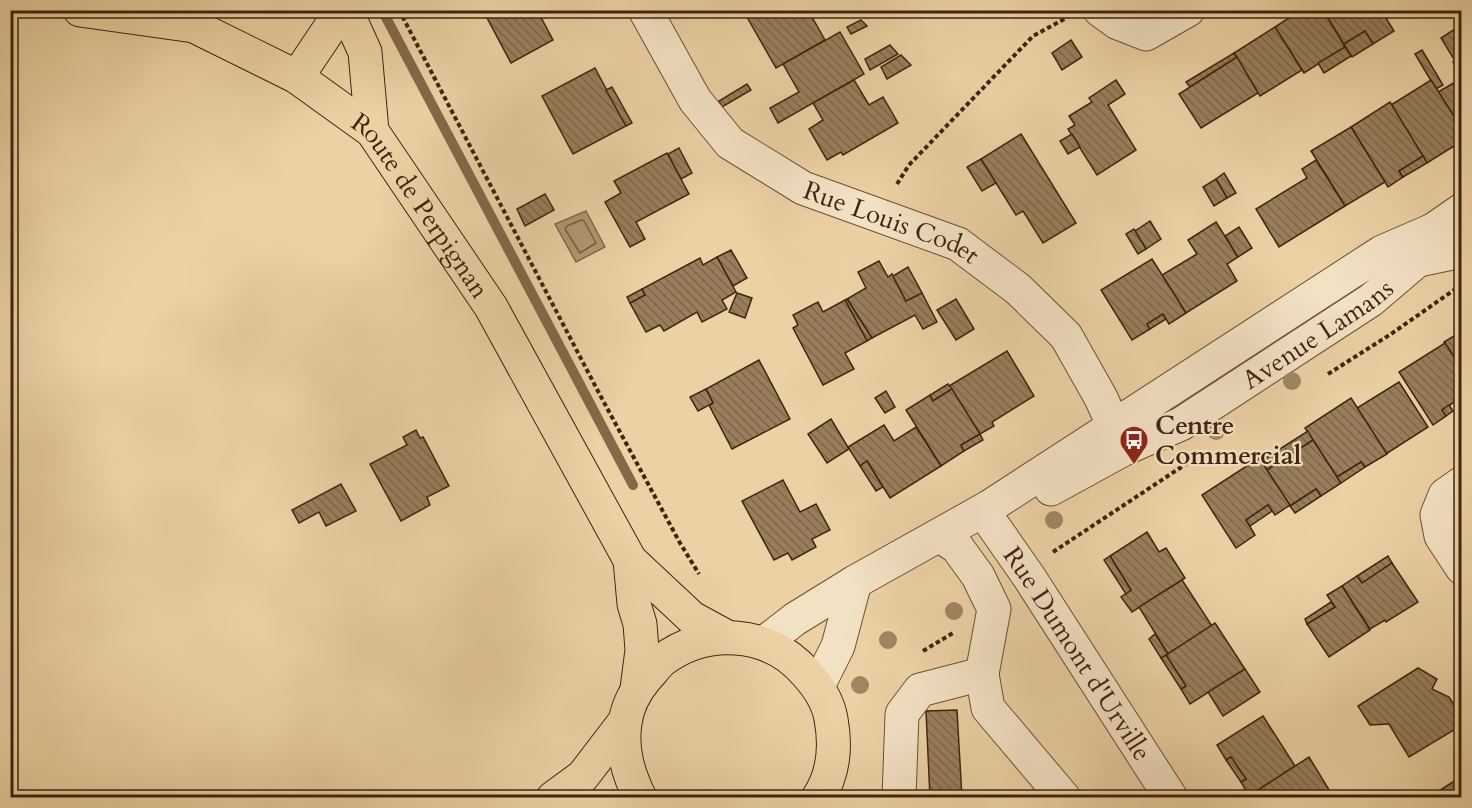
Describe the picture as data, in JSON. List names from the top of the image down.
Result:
{
  "streets": {
    "main road": ["Route de Perpignan"],
    "street": ["Rue Louis Codet", "Avenue Lamans", "Rue Dumont d'Urville"]
  },
  "crossings": [
    ["Rue Louis Codet", "Avenue Lamans"],
    ["Avenue Lamans", "Rue Dumont d'Urville"]
  ],
  "places": {
    "bus stop": ["Centre Commercial"]
  }
}
